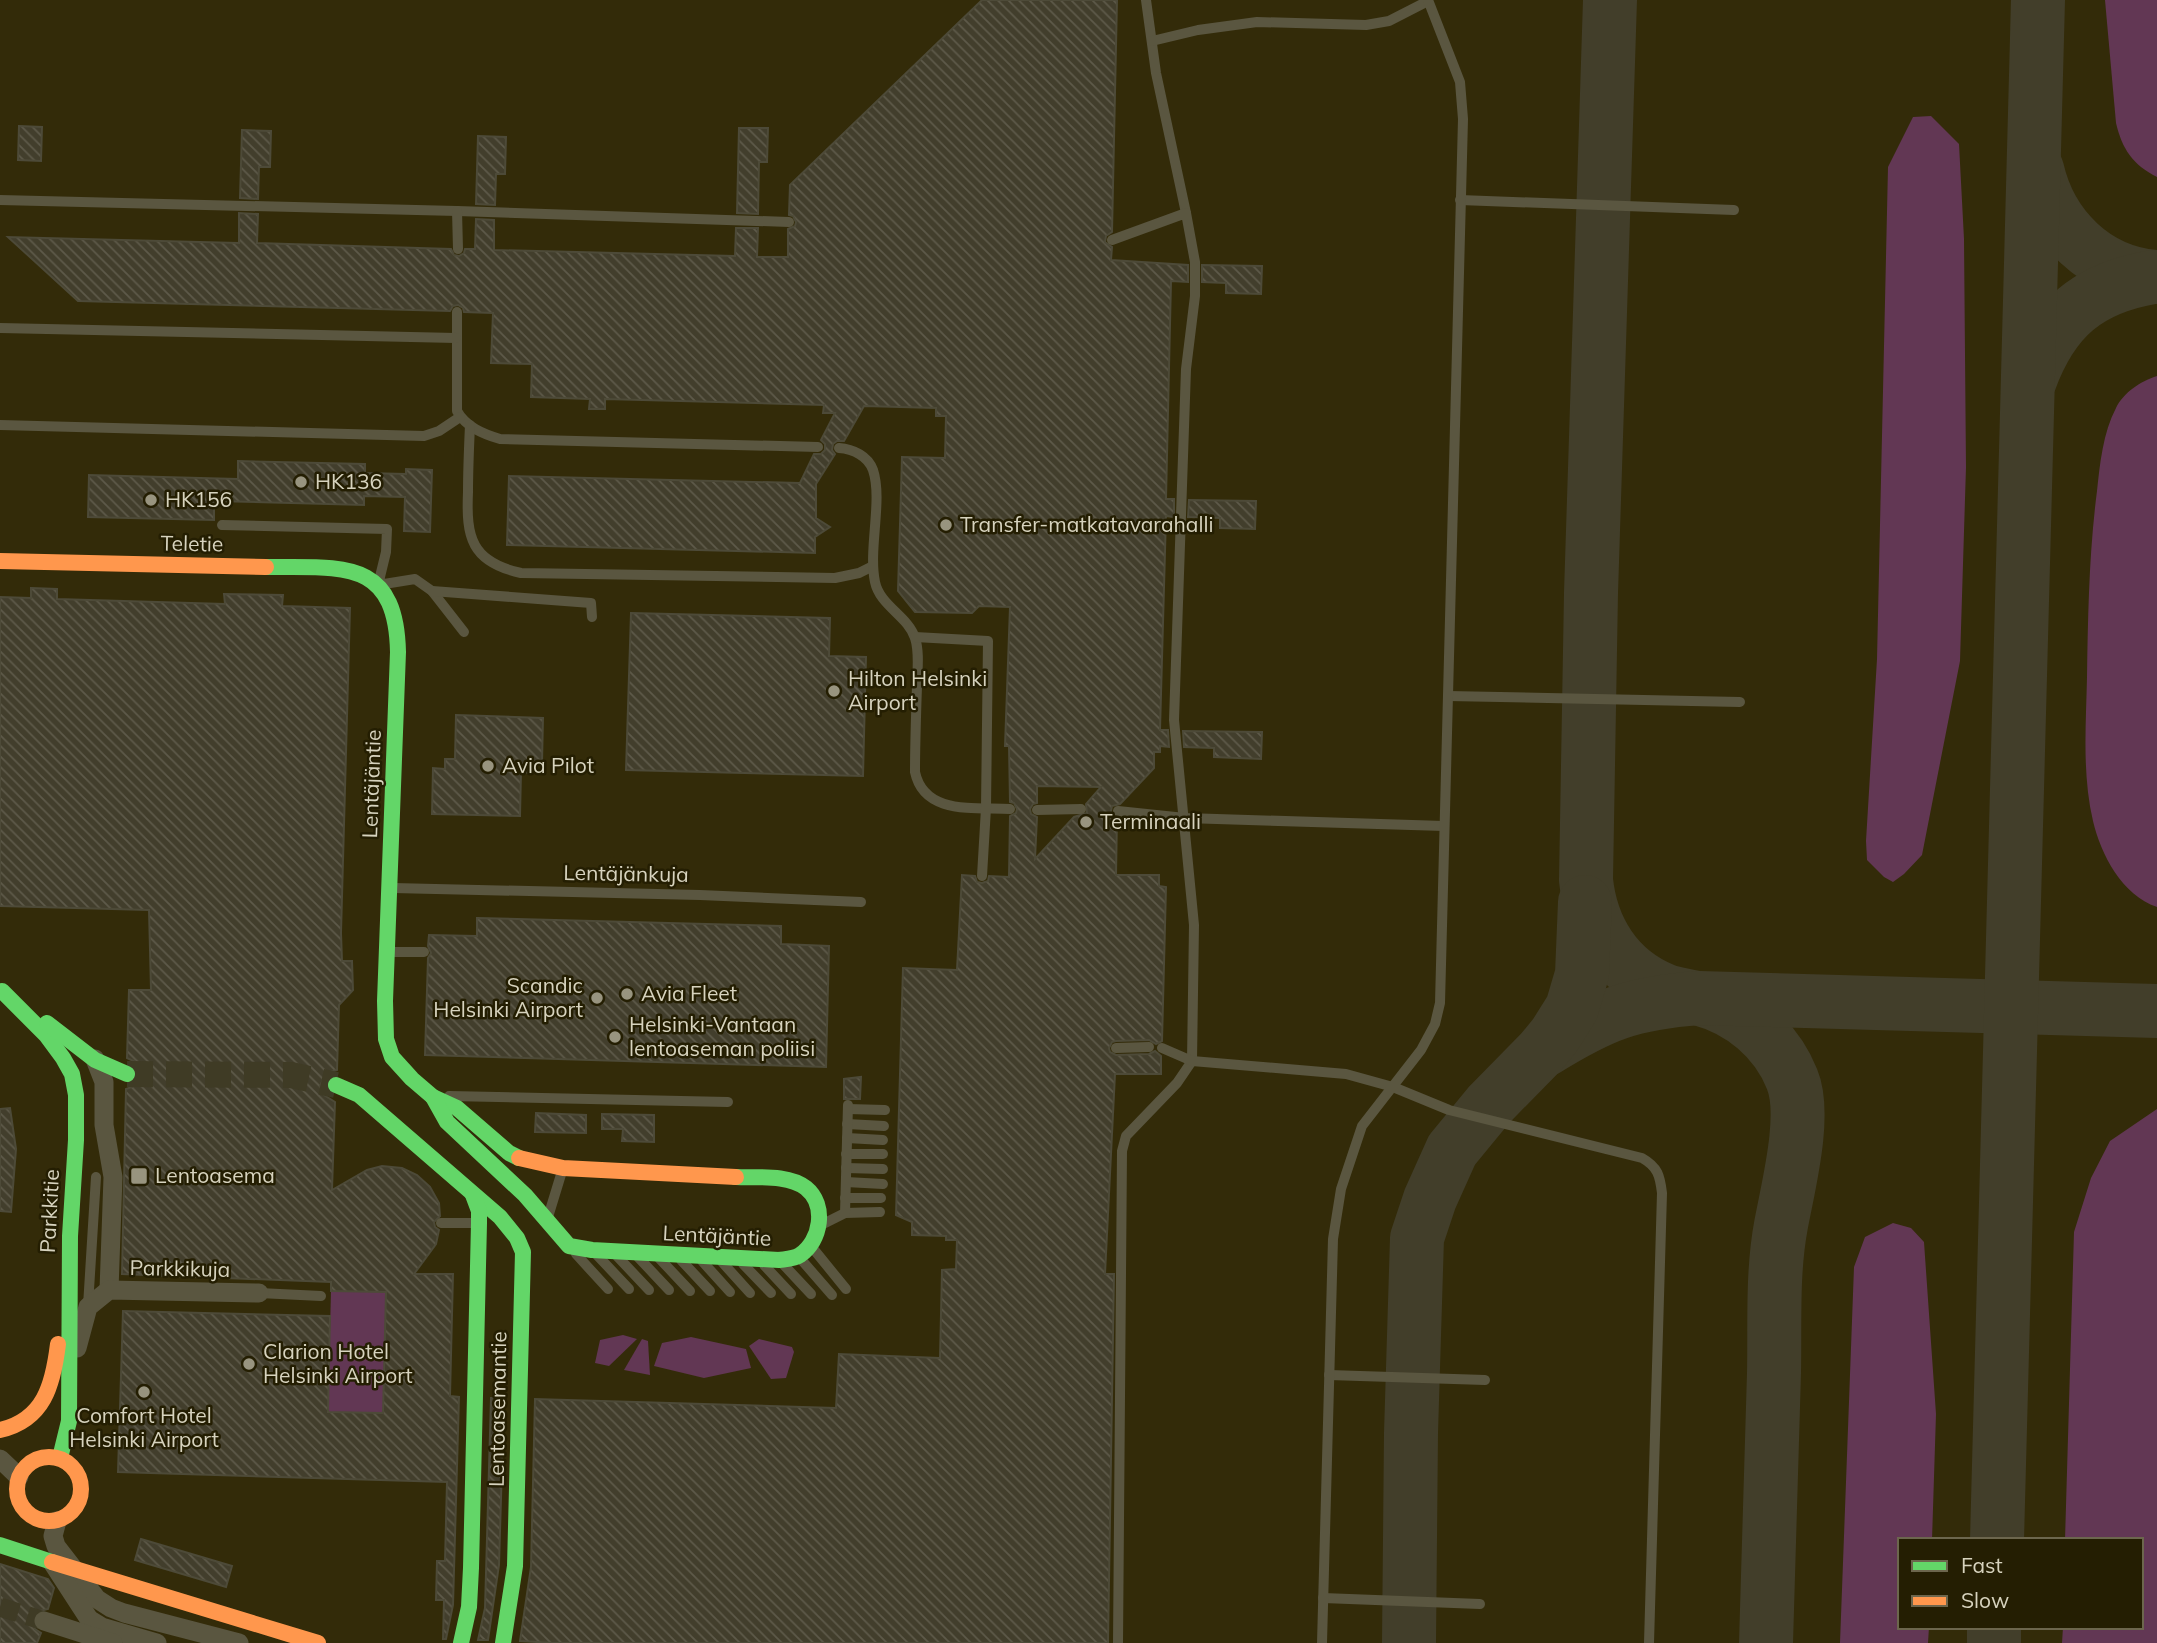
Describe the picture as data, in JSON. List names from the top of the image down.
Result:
{
  "streets": {
    "street": [
      "Teletie",
      "Lentäjäntie",
      "Parkkitie",
      "Parkkikuja",
      "Lentoasemantie"
    ],
    "lane": ["Lentäjänkuja"]
  },
  "crossings": [
    ["Teletie", "Lentäjäntie"],
    ["Lentäjäntie", "Lentäjänkuja"]
  ],
  "places": {
    "other": [
      "HK136",
      "HK156",
      "Transfer-matkatavarahalli",
      "Hilton Helsinki Airport",
      "Avia Pilot",
      "Terminaali",
      "Avia Fleet",
      "Scandic Helsinki Airport",
      "Helsinki-Vantaan lentoaseman poliisi",
      "Clarion Hotel Helsinki Airport",
      "Comfort Hotel Helsinki Airport"
    ],
    "transit": ["Lentoasema"]
  },
  "legend": ["Fast", "Slow"]
}
